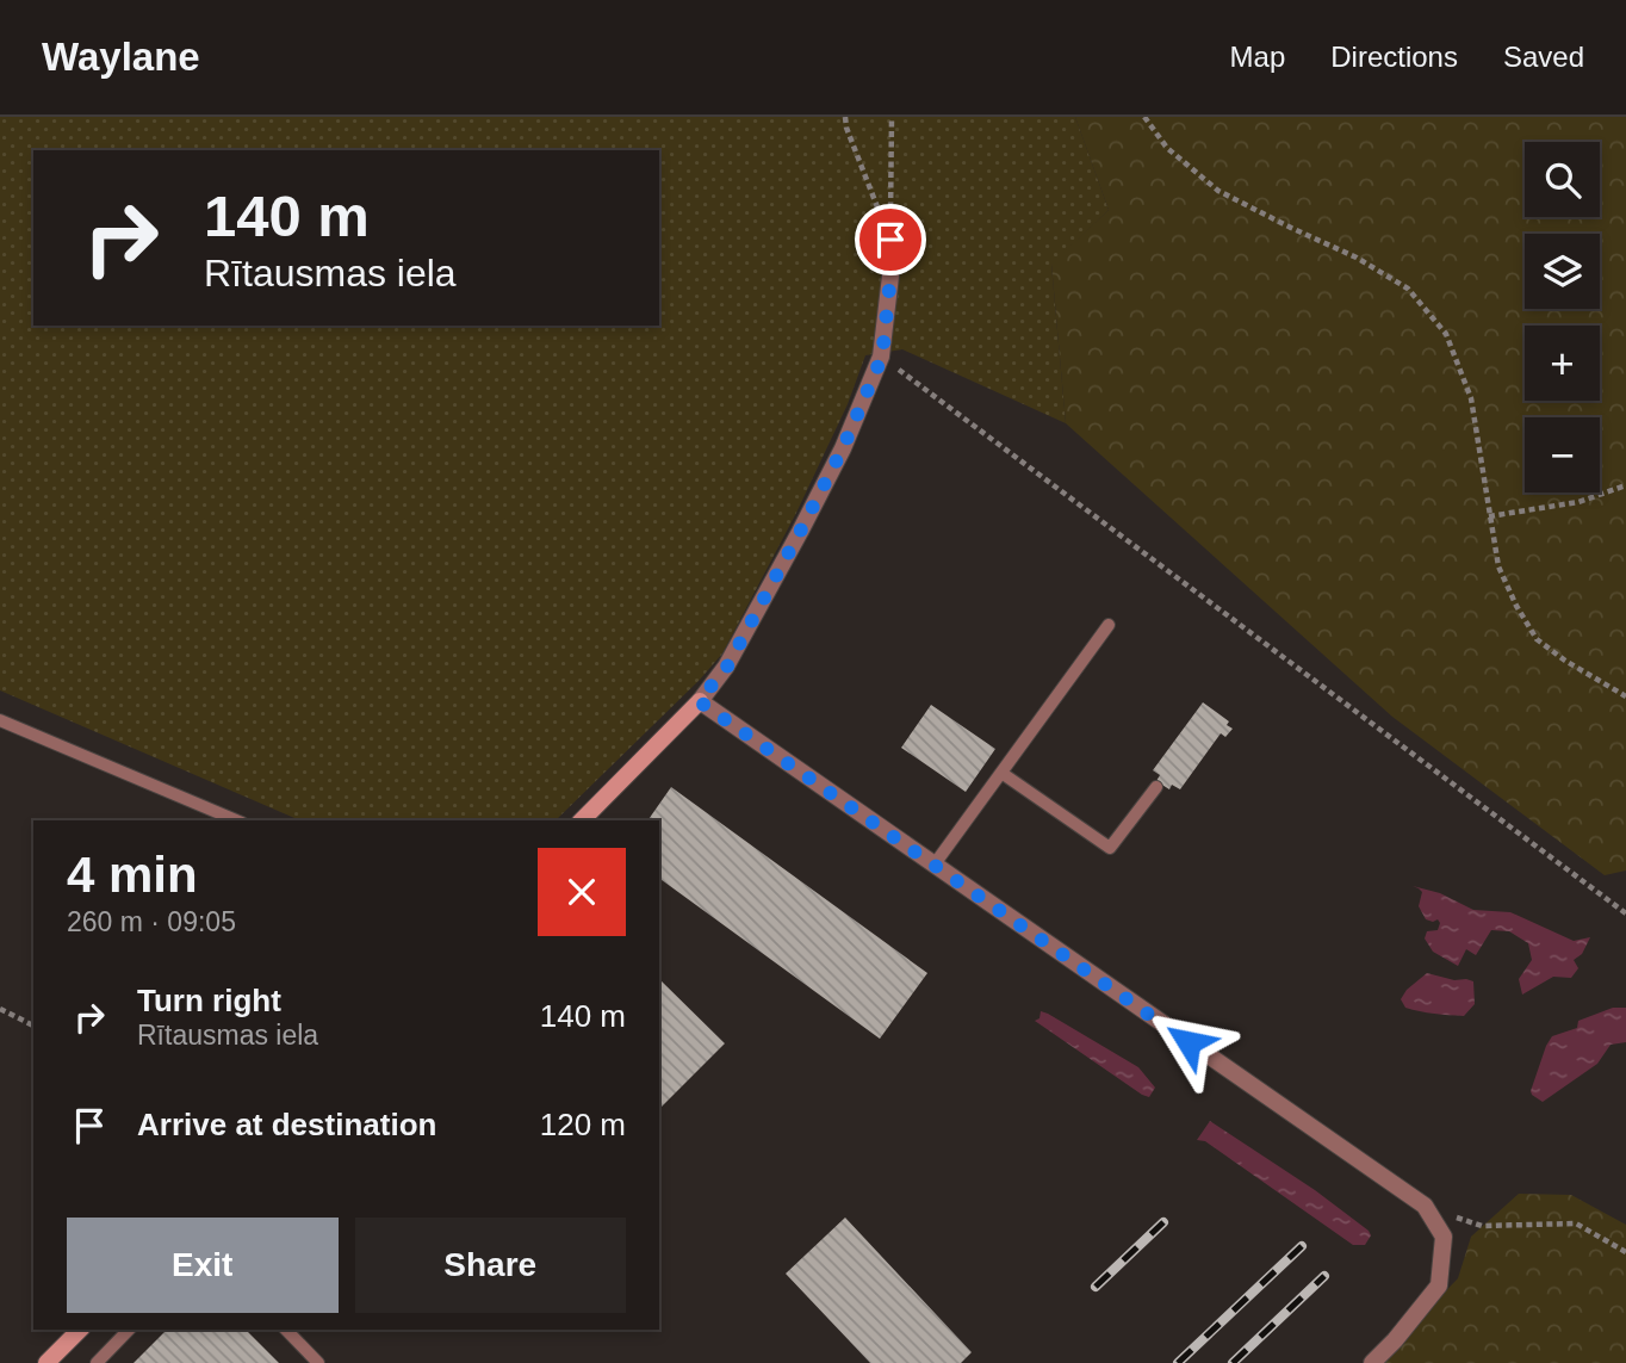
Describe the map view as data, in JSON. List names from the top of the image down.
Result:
{
  "page": {
    "header": "Waylane",
    "nav": ["Map", "Directions", "Saved"],
    "map_buttons": ["+", "−"],
    "turn": ["140 m", "Rītausmas iela"],
    "heading": ["4 min", "260 m · 09:05"],
    "list": [
      {
        "name": "Turn right",
        "note": "Rītausmas iela",
        "value": "140 m"
      },
      {
        "name": "Arrive at destination",
        "value": "120 m"
      }
    ],
    "buttons": ["Exit", "Share"]
  }
}
